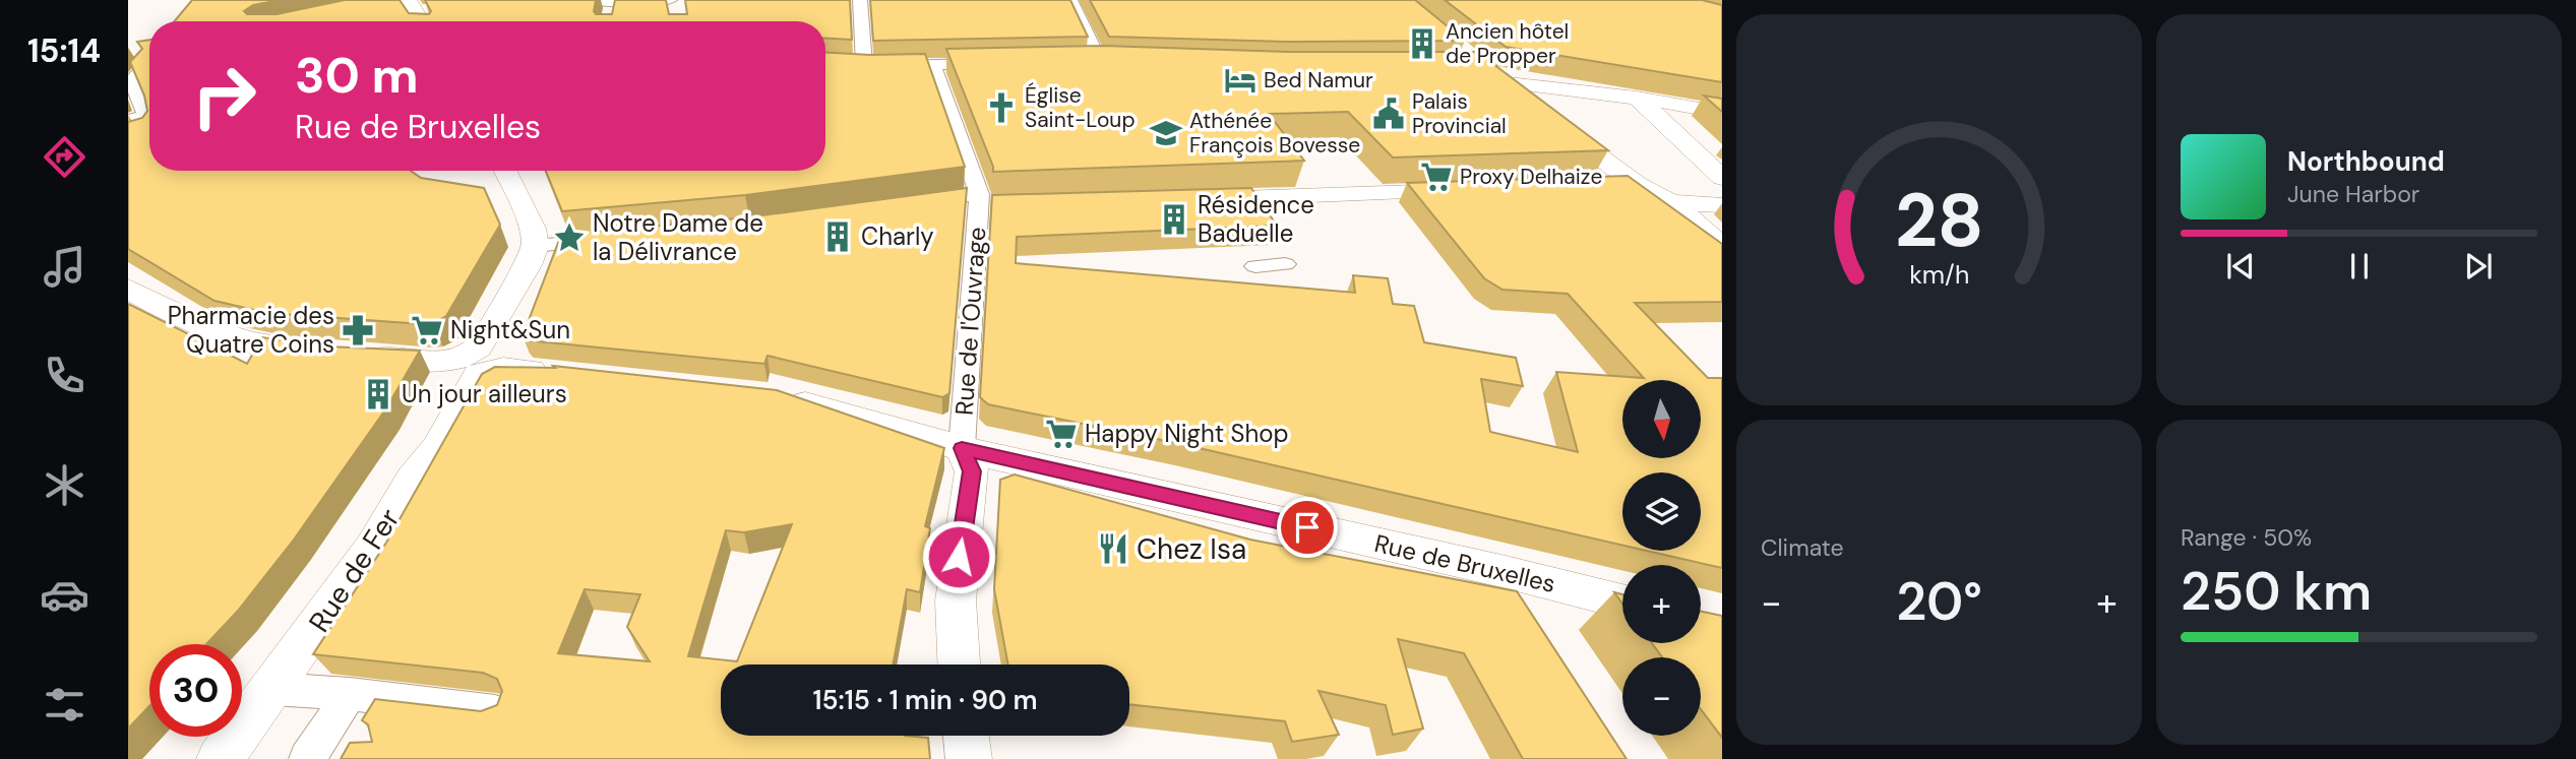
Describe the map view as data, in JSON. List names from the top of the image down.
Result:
{
  "streets": {
    "street": ["Rue de l'Ouvrage", "Rue de Bruxelles", "Rue de Fer"]
  },
  "crossings": [
    ["Rue de l'Ouvrage", "Rue de Bruxelles"]
  ],
  "places": {
    "building": [
      "Ancien hôtel de Propper",
      "Résidence Baduelle",
      "Charly",
      "Un jour ailleurs"
    ],
    "hotel": ["Bed Namur"],
    "church": ["Église Saint-Loup"],
    "public building": ["Palais Provincial"],
    "school or university": ["Athénée François Bovesse"],
    "supermarket": ["Proxy Delhaize", "Night&Sun", "Happy Night Shop"],
    "place": ["Notre Dame de la Délivrance"],
    "pharmacy": ["Pharmacie des Quatre Coins"],
    "restaurant": ["Chez Isa"]
  },
  "north": "bottom",
  "page": {
    "tabs": "15:14",
    "turn": ["30 m", "Rue de Bruxelles"],
    "song": ["Northbound", "June Harbor"],
    "map_buttons": ["+", "−"],
    "tile": [
      "Climate",
      ["Range · 50%", "250 km"]
    ],
    "heat": ["−", "20°", "+"],
    "limit": "30",
    "trip": "15:15 · 1 min · 90 m",
    "gauge": ["28", "km/h"]
  }
}
